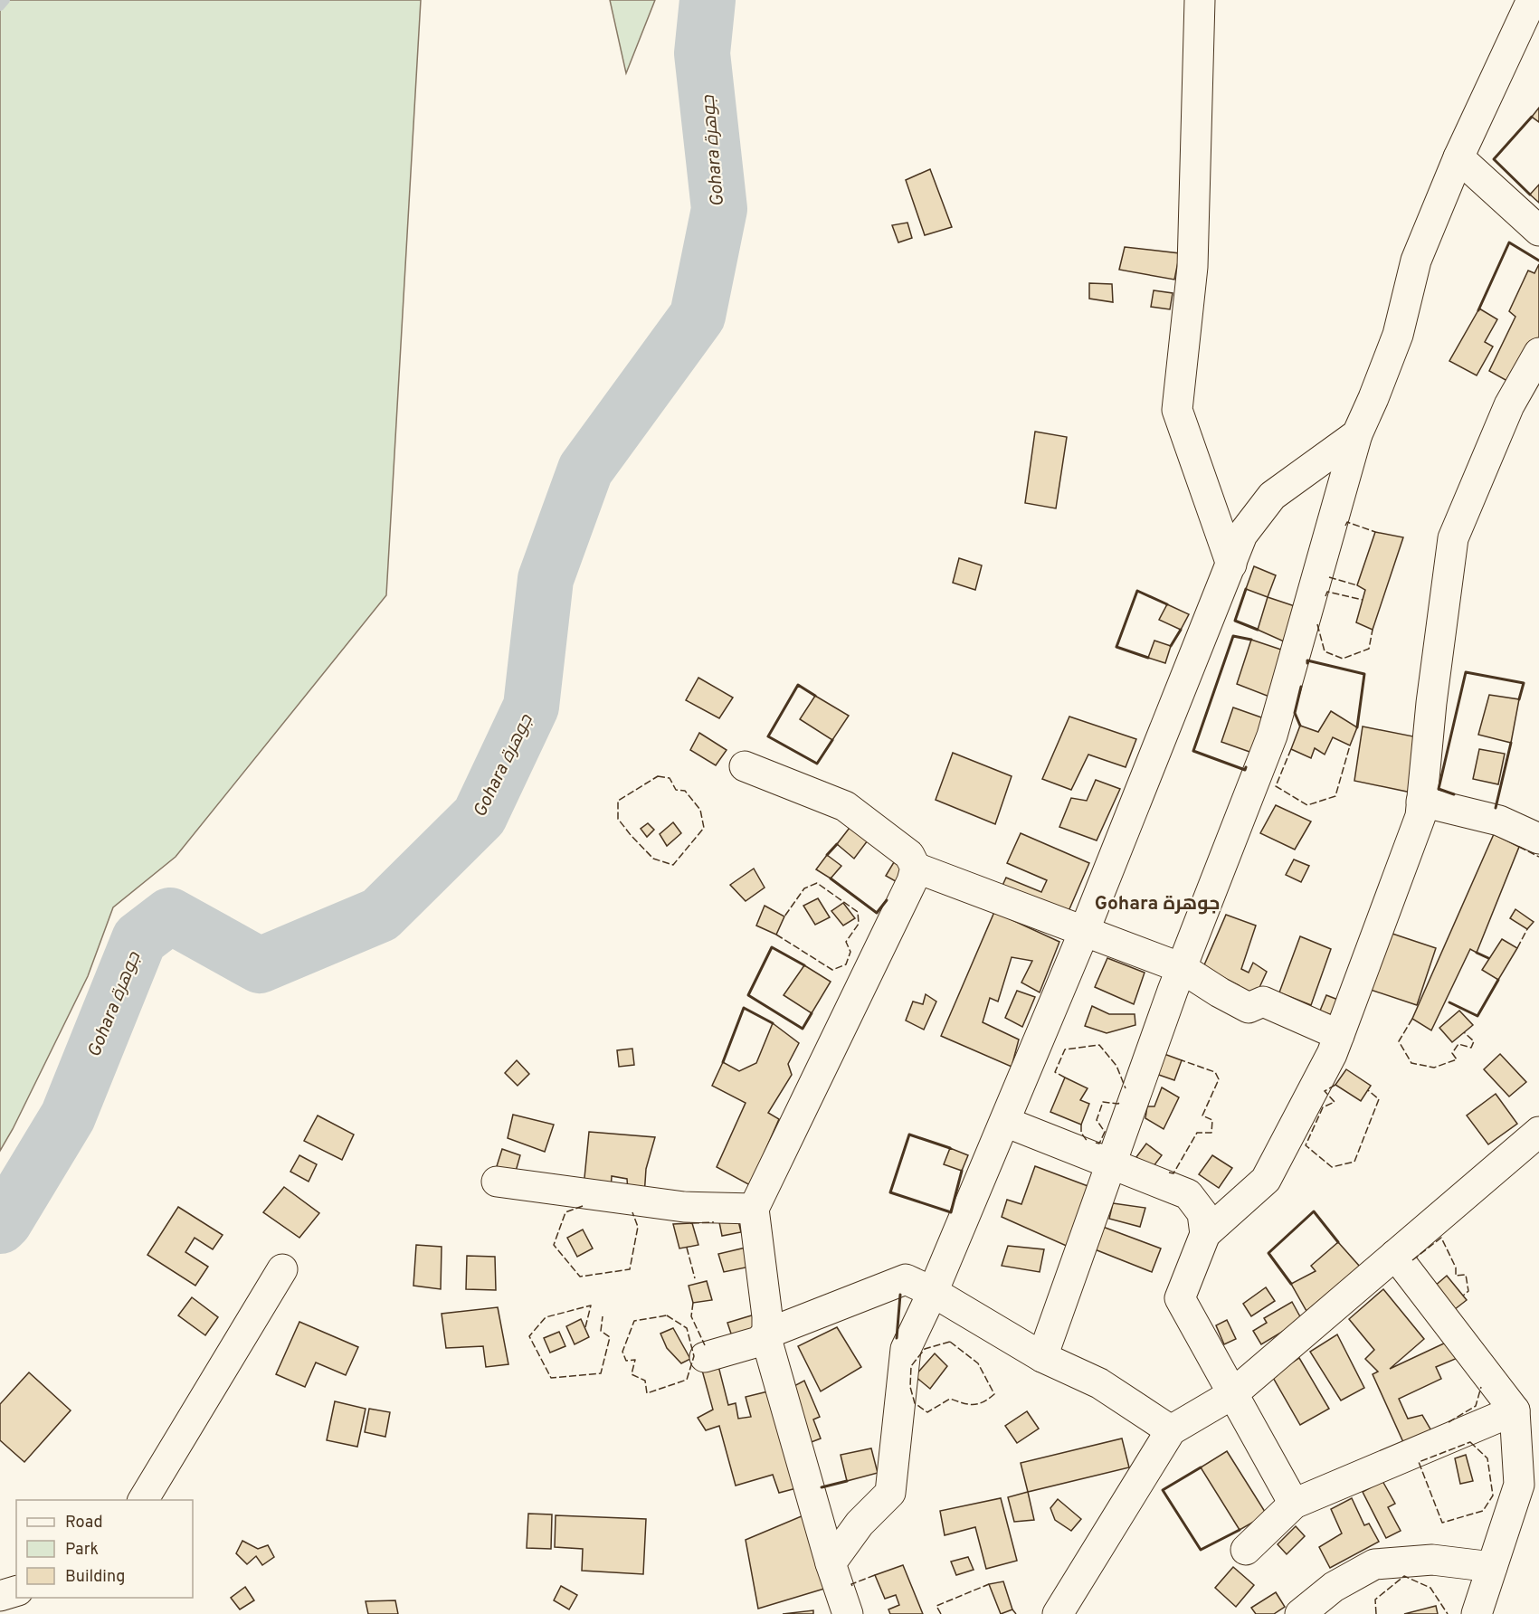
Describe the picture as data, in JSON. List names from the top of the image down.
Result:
{
  "districts": ["Gohara جوهرة"],
  "water": ["Gohara جوهرة"],
  "legend": ["Road", "Park", "Building"]
}
